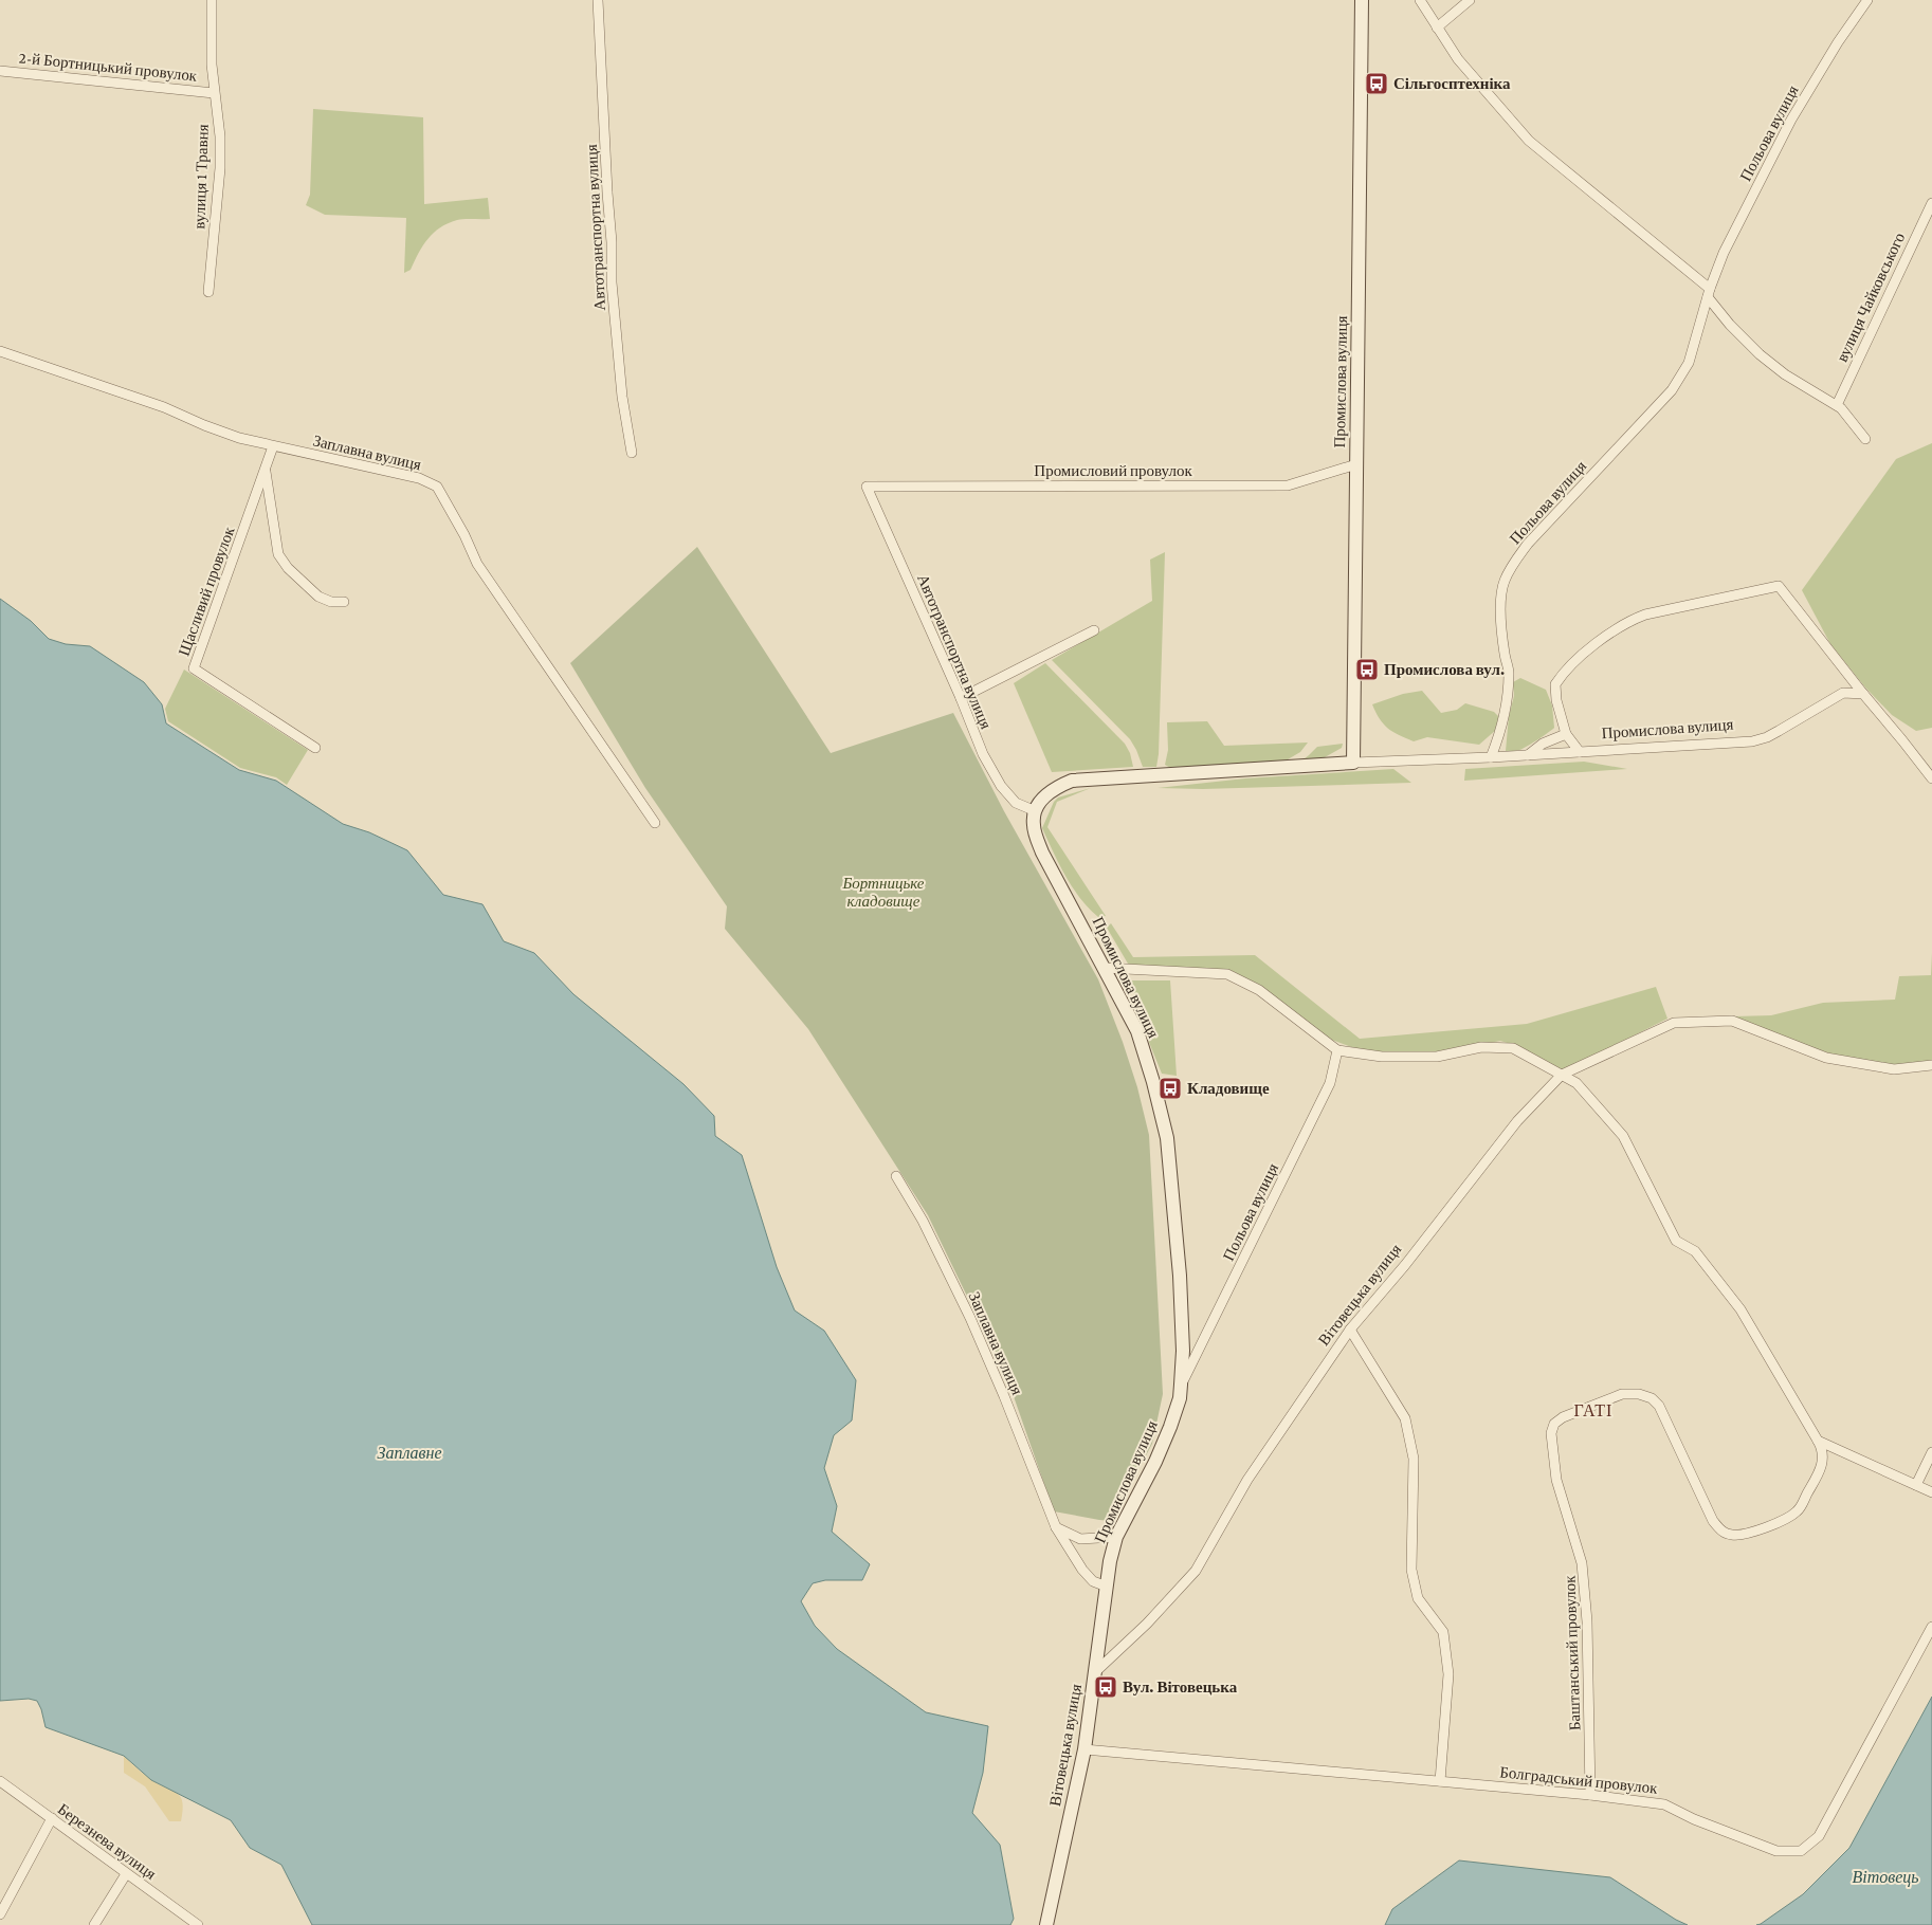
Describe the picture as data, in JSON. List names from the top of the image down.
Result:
{
  "streets": {
    "street": [
      "2-й Бортницький провулок",
      "Польова вулиця",
      "вулиця 1 Травня",
      "Автотранспортна вулиця",
      "вулиця Чайковського",
      "Промислова вулиця",
      "Заплавна вулиця",
      "Промисловий провулок",
      "Щасливий провулок",
      "Вітовецька вулиця",
      "Баштанський провулок",
      "Болградський провулок",
      "Березнева вулиця"
    ]
  },
  "crossings": [
    ["2-й Бортницький провулок", "вулиця 1 Травня"],
    ["Польова вулиця", "Промислова вулиця"],
    ["Автотранспортна вулиця", "Промислова вулиця"],
    ["Автотранспортна вулиця", "Промисловий провулок"],
    ["Промислова вулиця", "Заплавна вулиця"],
    ["Промислова вулиця", "Промисловий провулок"],
    ["Промислова вулиця", "Вітовецька вулиця"],
    ["Заплавна вулиця", "Щасливий провулок"],
    ["Вітовецька вулиця", "Болградський провулок"],
    ["Баштанський провулок", "Болградський провулок"]
  ],
  "districts": ["ГАТІ"],
  "water": ["Заплавне", "Вітовець"],
  "parks": ["Бортницьке кладовище"],
  "places": {
    "bus stop": [
      "Сільгосптехніка",
      "Промислова вул.",
      "Кладовище",
      "Вул. Вітовецька"
    ]
  }
}
